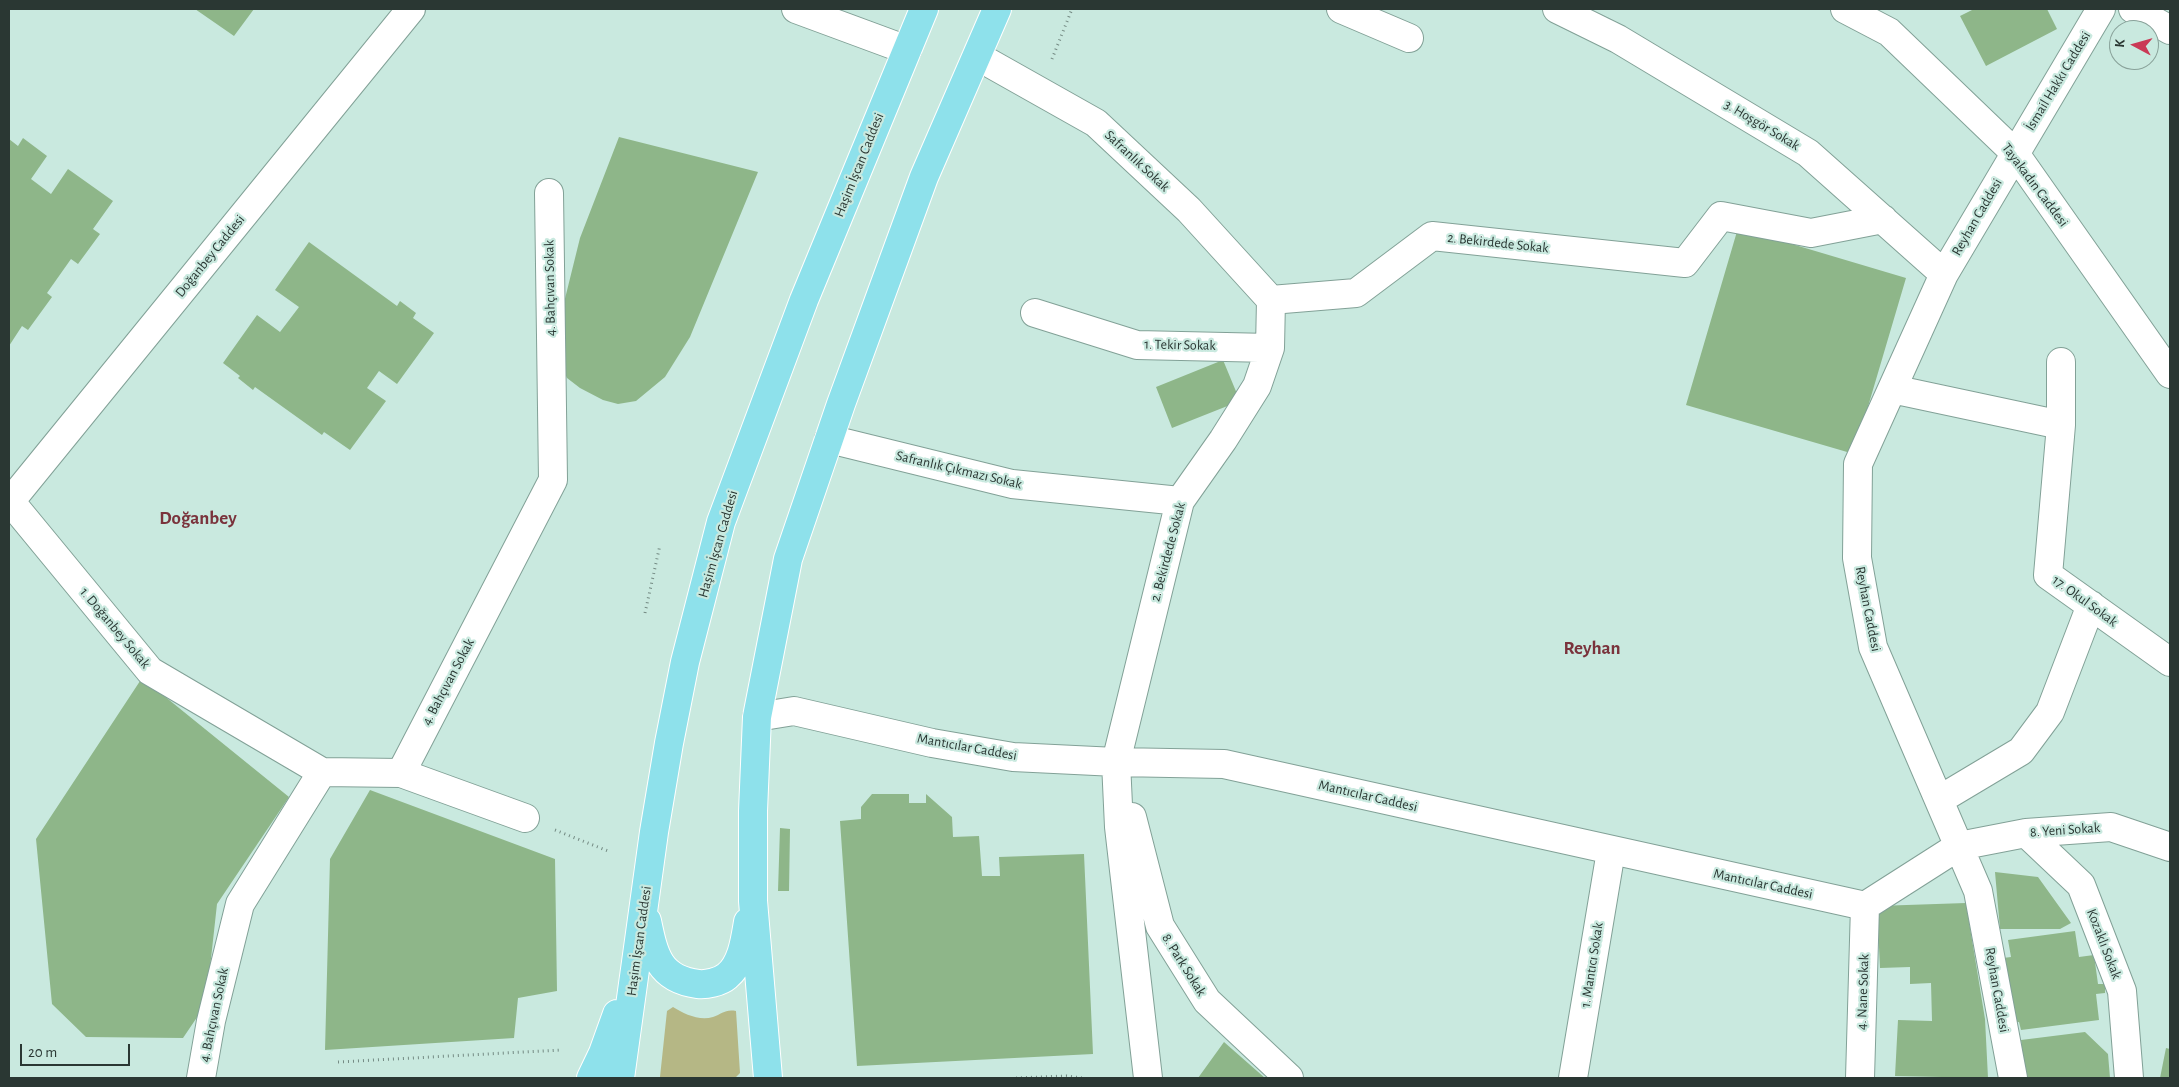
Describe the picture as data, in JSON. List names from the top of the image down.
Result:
{
  "streets": {
    "main road": ["Haşim İşcan Caddesi"],
    "street": [
      "İsmail Hakkı Caddesi",
      "3. Hoşgör Sokak",
      "Safranlık Sokak",
      "Tayakadın Caddesi",
      "Reyhan Caddesi",
      "2. Bekirdede Sokak",
      "Doğanbey Caddesi",
      "4. Bahçıvan Sokak",
      "1. Tekir Sokak",
      "Safranlık Çıkmazı Sokak",
      "17. Okul Sokak",
      "1. Doğanbey Sokak",
      "Mantıcılar Caddesi",
      "8. Yeni Sokak",
      "Kozaklı Sokak",
      "8. Park Sokak",
      "1. Mantıcı Sokak",
      "4. Nane Sokak"
    ]
  },
  "crossings": [
    ["İsmail Hakkı Caddesi", "Tayakadın Caddesi"],
    ["İsmail Hakkı Caddesi", "Reyhan Caddesi"],
    ["3. Hoşgör Sokak", "Reyhan Caddesi"],
    ["3. Hoşgör Sokak", "2. Bekirdede Sokak"],
    ["Safranlık Sokak", "2. Bekirdede Sokak"],
    ["Tayakadın Caddesi", "Reyhan Caddesi"],
    ["Reyhan Caddesi", "8. Yeni Sokak"],
    ["2. Bekirdede Sokak", "1. Tekir Sokak"],
    ["2. Bekirdede Sokak", "Safranlık Çıkmazı Sokak"],
    ["2. Bekirdede Sokak", "Mantıcılar Caddesi"],
    ["2. Bekirdede Sokak", "8. Park Sokak"],
    ["Doğanbey Caddesi", "1. Doğanbey Sokak"],
    ["4. Bahçıvan Sokak", "1. Doğanbey Sokak"],
    ["Mantıcılar Caddesi", "8. Park Sokak"],
    ["Mantıcılar Caddesi", "1. Mantıcı Sokak"],
    ["Mantıcılar Caddesi", "4. Nane Sokak"],
    ["8. Yeni Sokak", "Kozaklı Sokak"]
  ],
  "districts": ["Doğanbey", "Reyhan"],
  "scale_bar": "20 m",
  "north": "left"
}
